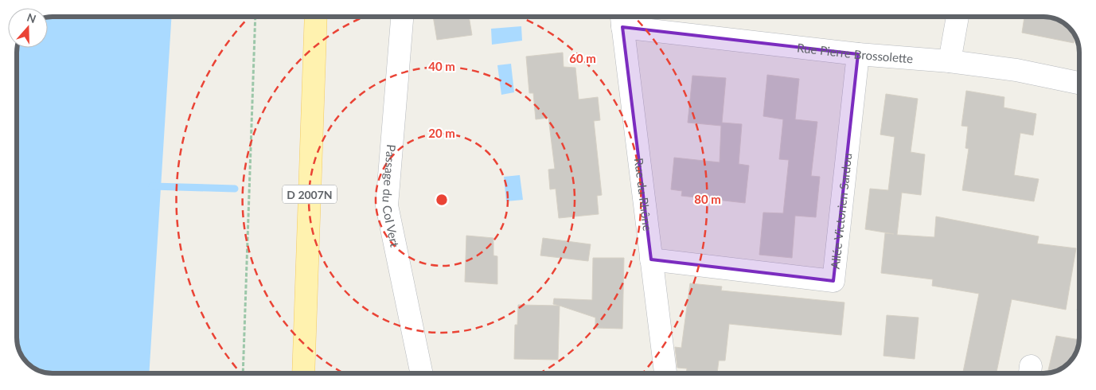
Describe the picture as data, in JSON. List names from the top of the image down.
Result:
{
  "streets": {
    "main road": ["D 2007N"],
    "street": [
      "Rue Pierre Brossolette",
      "Rue du Rhône",
      "Passage du Col Vert",
      "Allée Victorien Sardou"
    ]
  },
  "crossings": [
    ["Rue Pierre Brossolette", "Rue du Rhône"],
    ["Rue Pierre Brossolette", "Allée Victorien Sardou"],
    ["Rue du Rhône", "Allée Victorien Sardou"]
  ],
  "north": "top",
  "rings": [
    "60 m",
    "40 m",
    "20 m",
    "80 m"
  ]
}
